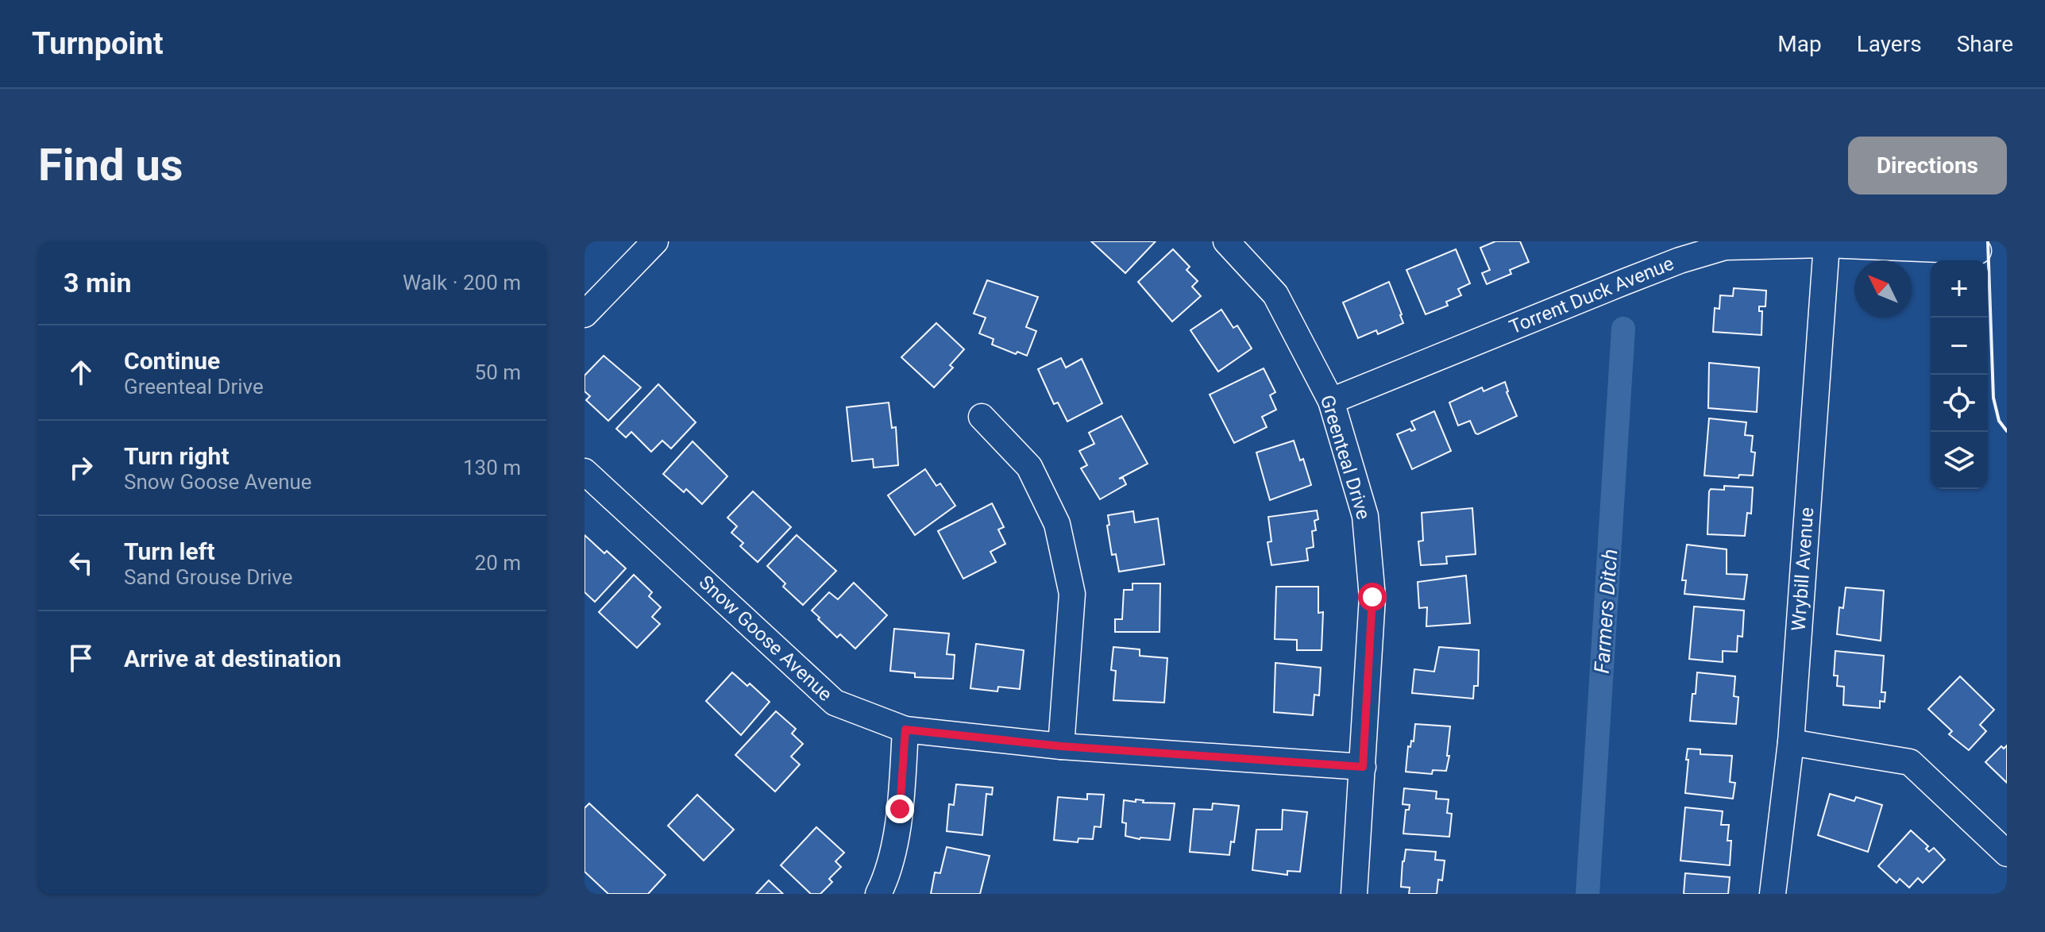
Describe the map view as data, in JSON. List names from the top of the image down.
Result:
{
  "streets": {
    "street": [
      "Torrent Duck Avenue",
      "Greenteal Drive",
      "Wrybill Avenue",
      "Snow Goose Avenue"
    ]
  },
  "crossings": [
    ["Torrent Duck Avenue", "Greenteal Drive"],
    ["Torrent Duck Avenue", "Wrybill Avenue"],
    ["Greenteal Drive", "Snow Goose Avenue"]
  ],
  "water": ["Farmers Ditch"],
  "north": "top left",
  "page": {
    "header": "Turnpoint",
    "nav": ["Map", "Layers", "Share"],
    "buttons": "Directions",
    "title": "Find us",
    "heading": ["3 min", "Walk · 200 m"],
    "map_buttons": ["+", "−"],
    "list": [
      ["Continue", "Greenteal Drive", "50 m"],
      ["Turn right", "Snow Goose Avenue", "130 m"],
      ["Turn left", "Sand Grouse Drive", "20 m"],
      "Arrive at destination"
    ]
  }
}
